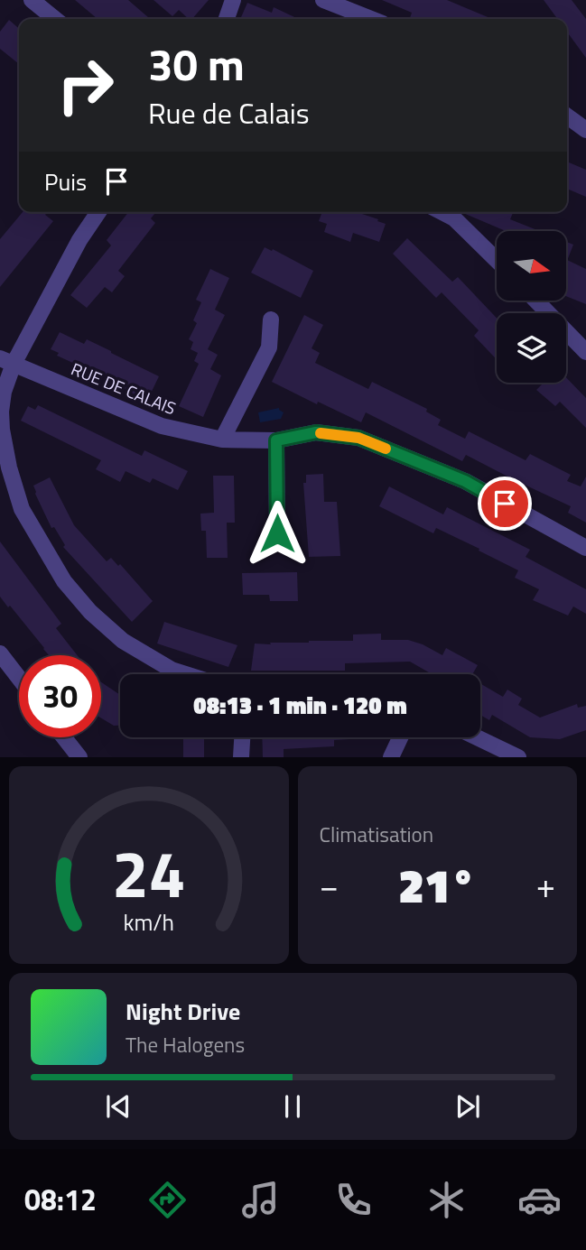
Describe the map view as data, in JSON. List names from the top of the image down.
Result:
{
  "streets": {
    "street": ["RUE DE CALAIS"]
  },
  "north": "right",
  "page": {
    "turn": ["30 m", "Rue de Calais"],
    "then": "Puis",
    "limit": "30",
    "trip": "08:13 · 1 min · 120 m",
    "tile": "Climatisation",
    "heat": ["−", "21°", "+"],
    "song": ["Night Drive", "The Halogens"],
    "tabs": "08:12",
    "gauge": ["24", "km/h"]
  }
}
